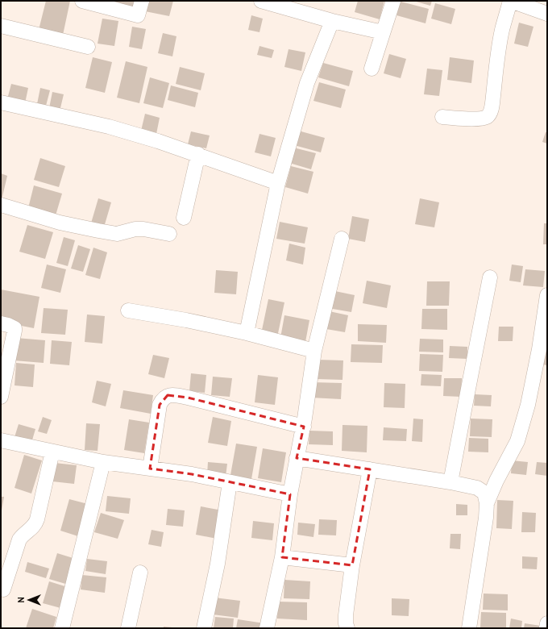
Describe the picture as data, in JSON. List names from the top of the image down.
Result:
{
  "north": "left"
}
